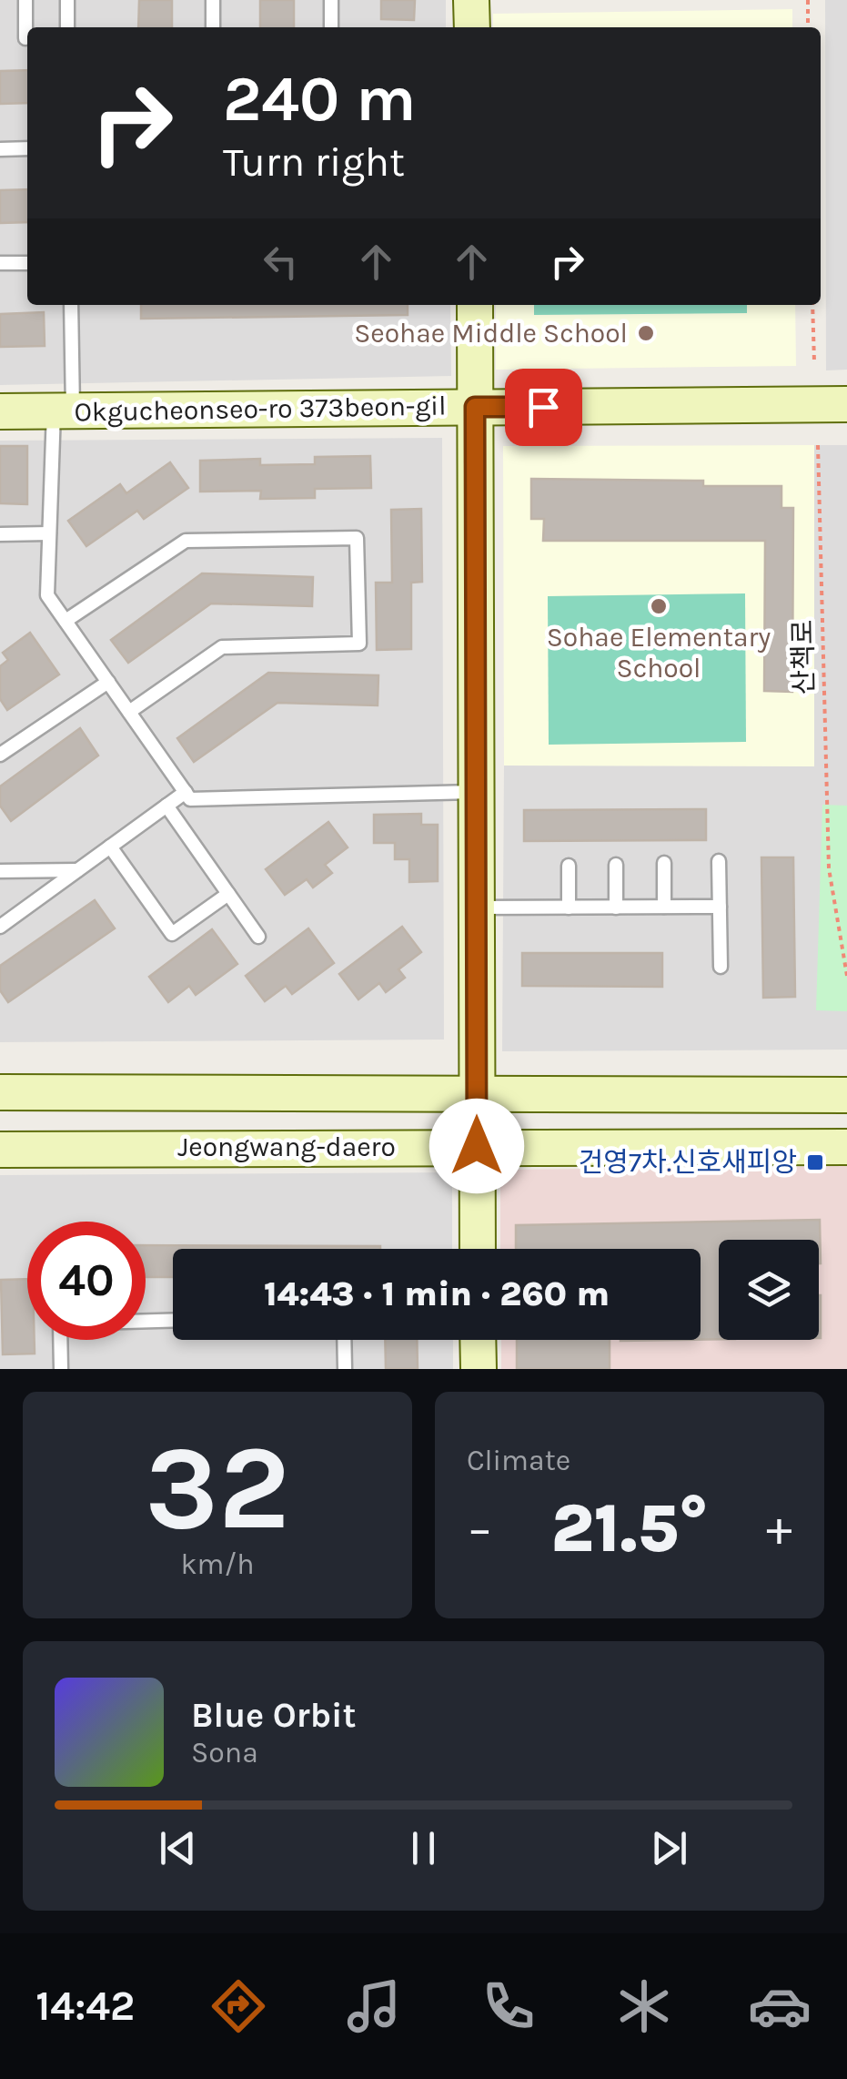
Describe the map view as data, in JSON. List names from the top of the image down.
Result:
{
  "streets": {
    "street": ["Okgucheonseo-ro 373beon-gil", "Jeongwang-daero"],
    "path": ["산책로"]
  },
  "places": {
    "other": ["Seohae Middle School", "Sohae Elementary School"],
    "transit": ["건영7차.신호새피앙"]
  },
  "page": {
    "turn": ["240 m", "Turn right"],
    "limit": "40",
    "trip": "14:43 · 1 min · 260 m",
    "tile": [
      ["32", "km/h"],
      "Climate"
    ],
    "heat": ["−", "21.5°", "+"],
    "song": ["Blue Orbit", "Sona"],
    "tabs": "14:42"
  }
}
